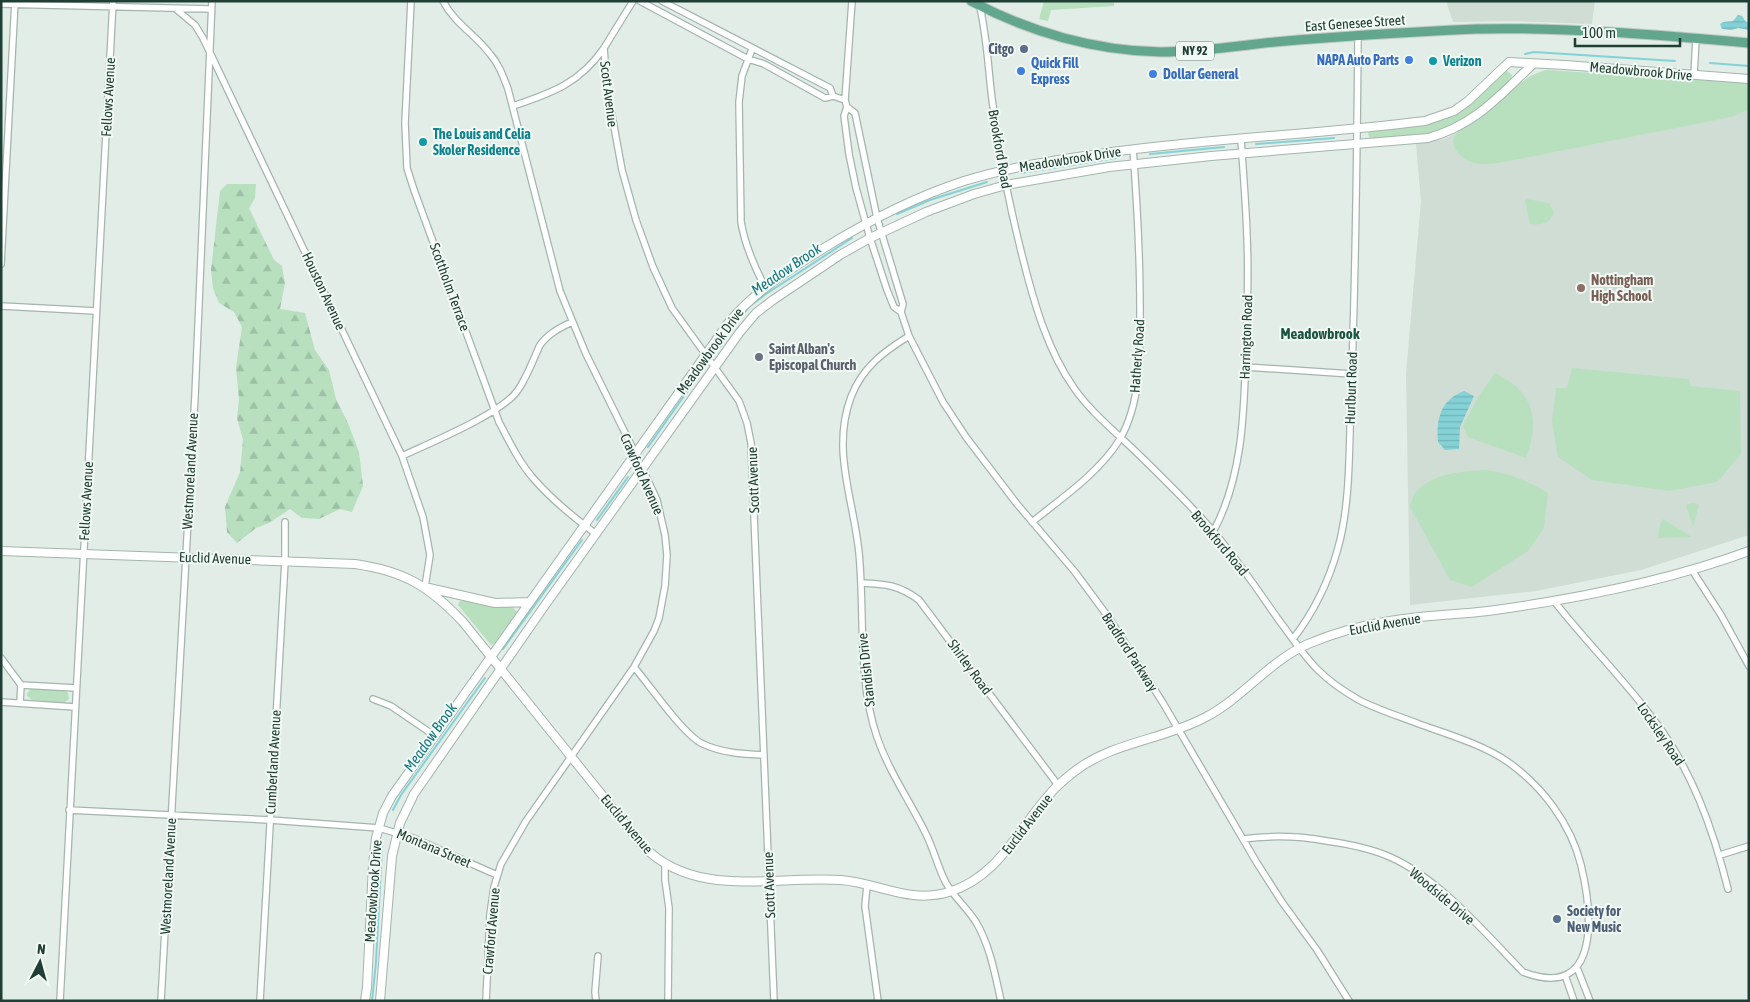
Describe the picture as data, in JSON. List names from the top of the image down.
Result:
{
  "streets": {
    "main road": ["East Genesee Street", "NY 92"],
    "street": [
      "Meadowbrook Drive",
      "Scott Avenue",
      "Fellows Avenue",
      "Brookford Road",
      "Scottholm Terrace",
      "Houston Avenue",
      "Harrington Road",
      "Hatherly Road",
      "Hurlburt Road",
      "Westmoreland Avenue",
      "Crawford Avenue",
      "Euclid Avenue",
      "Bradford Parkway",
      "Shirley Road",
      "Standish Drive",
      "Locksley Road",
      "Cumberland Avenue",
      "Montana Street",
      "Woodside Drive"
    ]
  },
  "crossings": [
    ["East Genesee Street", "Brookford Road"],
    ["East Genesee Street", "Hurlburt Road"],
    ["Meadowbrook Drive", "Scott Avenue"],
    ["Meadowbrook Drive", "Brookford Road"],
    ["Meadowbrook Drive", "Scottholm Terrace"],
    ["Meadowbrook Drive", "Harrington Road"],
    ["Meadowbrook Drive", "Hatherly Road"],
    ["Meadowbrook Drive", "Hurlburt Road"],
    ["Meadowbrook Drive", "Crawford Avenue"],
    ["Meadowbrook Drive", "Euclid Avenue"],
    ["Meadowbrook Drive", "Bradford Parkway"],
    ["Meadowbrook Drive", "Montana Street"],
    ["Scott Avenue", "Euclid Avenue"],
    ["Fellows Avenue", "Euclid Avenue"],
    ["Fellows Avenue", "Montana Street"],
    ["Brookford Road", "Harrington Road"],
    ["Brookford Road", "Hatherly Road"],
    ["Brookford Road", "Hurlburt Road"],
    ["Brookford Road", "Euclid Avenue"],
    ["Houston Avenue", "Westmoreland Avenue"],
    ["Houston Avenue", "Euclid Avenue"],
    ["Hatherly Road", "Bradford Parkway"],
    ["Westmoreland Avenue", "Euclid Avenue"],
    ["Westmoreland Avenue", "Montana Street"],
    ["Crawford Avenue", "Euclid Avenue"],
    ["Crawford Avenue", "Montana Street"],
    ["Euclid Avenue", "Bradford Parkway"],
    ["Euclid Avenue", "Shirley Road"],
    ["Euclid Avenue", "Standish Drive"],
    ["Euclid Avenue", "Locksley Road"],
    ["Euclid Avenue", "Cumberland Avenue"],
    ["Bradford Parkway", "Standish Drive"],
    ["Bradford Parkway", "Woodside Drive"],
    ["Shirley Road", "Standish Drive"],
    ["Cumberland Avenue", "Montana Street"]
  ],
  "districts": ["Meadowbrook"],
  "water": ["Meadow Brook"],
  "places": [
    "Citgo",
    "NAPA Auto Parts",
    "Verizon",
    "Quick Fill Express",
    "Dollar General",
    "The Louis and Celia Skoler Residence",
    "Nottingham High School",
    "Saint Alban's Episcopal Church",
    "Society for New Music"
  ],
  "scale_bar": "100 m",
  "north": "top"
}
